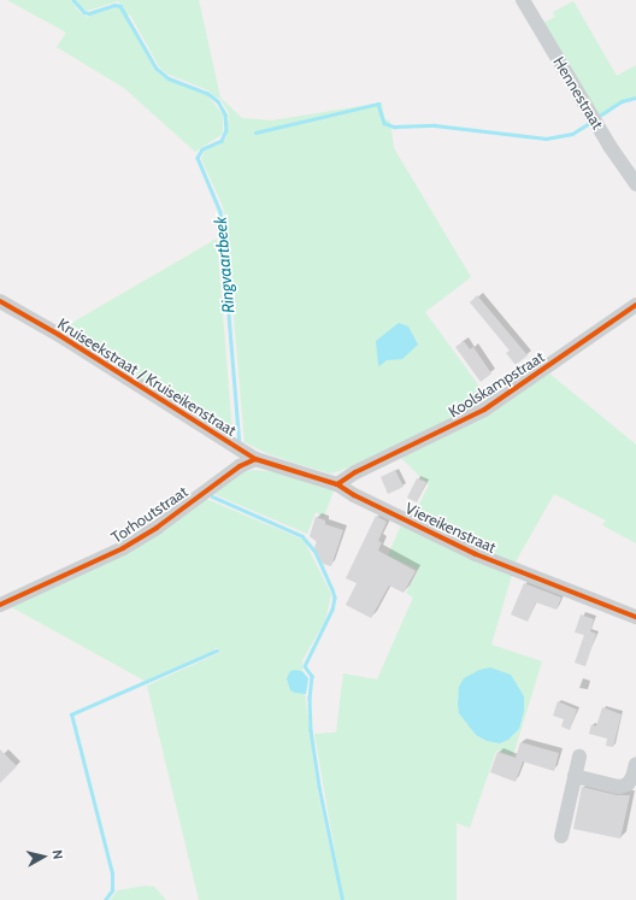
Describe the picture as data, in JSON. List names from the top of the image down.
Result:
{
  "streets": {
    "street": [
      "Hennestraat",
      "Kruiseekstraat / Kruiseikenstraat",
      "Koolskampstraat",
      "Torhoutstraat",
      "Viereikenstraat"
    ]
  },
  "crossings": [
    ["Kruiseekstraat / Kruiseikenstraat", "Torhoutstraat"],
    ["Kruiseekstraat / Kruiseikenstraat", "Viereikenstraat"],
    ["Koolskampstraat", "Viereikenstraat"],
    ["Torhoutstraat", "Viereikenstraat"]
  ],
  "water": ["Ringvaartbeek"],
  "north": "right"
}
